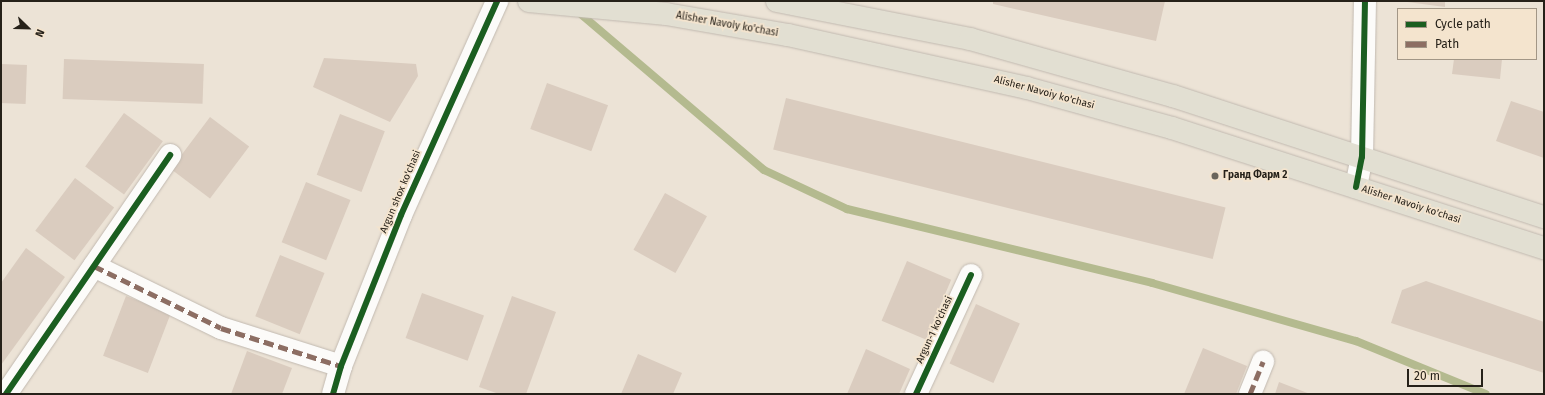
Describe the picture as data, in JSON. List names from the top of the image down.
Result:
{
  "streets": {
    "main road": ["Alisher Navoiy ko'chasi"],
    "street": ["Argun shox ko'chasi", "Argun-1 ko'chasi"]
  },
  "places": ["Гранд Фарм 2"],
  "legend": ["Cycle path", "Path"],
  "scale_bar": "20 m",
  "north": "bottom right"
}
